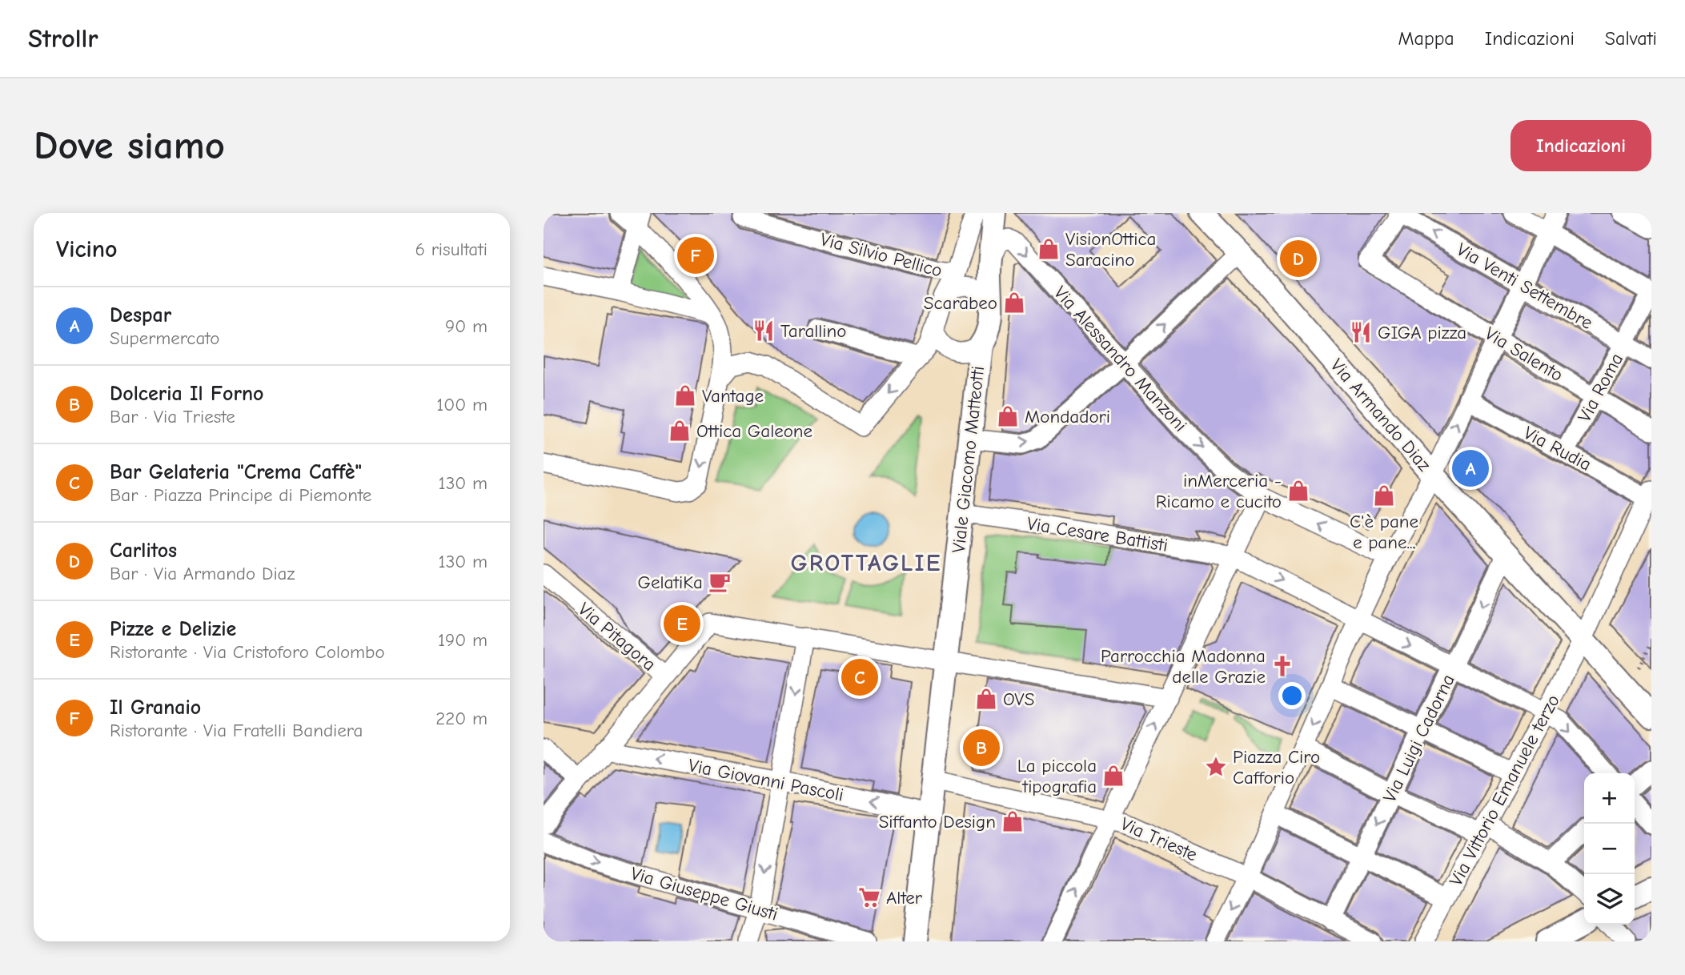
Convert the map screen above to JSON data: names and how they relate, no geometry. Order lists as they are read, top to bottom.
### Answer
{
  "streets": {
    "street": [
      "Via Silvio Pellico",
      "Via Venti Settembre",
      "Via Salento",
      "Via Alessandro Manzoni",
      "Via Roma",
      "Via Armando Diaz",
      "Via Rudia",
      "Viale Giacomo Matteotti",
      "Via Cesare Battisti",
      "Via Pitagora",
      "Via Luigi Cadorna",
      "Via Giovanni Pascoli",
      "Via Vittorio Emanuele terzo",
      "Via Trieste",
      "Via Giuseppe Giusti"
    ]
  },
  "crossings": [
    ["Via Venti Settembre", "Via Salento"],
    ["Via Venti Settembre", "Via Roma"],
    ["Via Salento", "Via Roma"],
    ["Via Alessandro Manzoni", "Viale Giacomo Matteotti"],
    ["Via Roma", "Via Rudia"],
    ["Via Armando Diaz", "Via Luigi Cadorna"],
    ["Via Armando Diaz", "Via Vittorio Emanuele terzo"],
    ["Via Rudia", "Via Vittorio Emanuele terzo"],
    ["Viale Giacomo Matteotti", "Via Cesare Battisti"],
    ["Viale Giacomo Matteotti", "Via Giovanni Pascoli"],
    ["Viale Giacomo Matteotti", "Via Trieste"],
    ["Via Cesare Battisti", "Via Luigi Cadorna"],
    ["Via Cesare Battisti", "Via Vittorio Emanuele terzo"],
    ["Via Luigi Cadorna", "Via Trieste"]
  ],
  "one_way": ["Via Giuseppe Giusti"],
  "districts": ["GROTTAGLIE"],
  "places": {
    "shop": [
      "VisionOttica Saracino",
      "Scarabeo",
      "Vantage",
      "Mondadori",
      "Ottica Galeone",
      "inMerceria - Ricamo e cucito",
      "C'è pane e pane...",
      "OVS",
      "La piccola tipografia",
      "Siffanto Design"
    ],
    "restaurant": ["Tarallino", "GIGA pizza"],
    "cafe": ["GelatiKa"],
    "church": ["Parrocchia Madonna delle Grazie"],
    "place": ["Piazza Ciro Cafforio"],
    "supermarket": ["Alter"]
  },
  "page": {
    "header": "Strollr",
    "nav": ["Mappa", "Indicazioni", "Salvati"],
    "buttons": "Indicazioni",
    "title": "Dove siamo",
    "heading": ["Vicino", "6 risultati"],
    "pins": [
      "F",
      "D",
      "A",
      "E",
      "C",
      "B"
    ],
    "list": [
      {
        "mark": "A",
        "name": "Despar",
        "note": "Supermercato",
        "value": "90 m"
      },
      {
        "mark": "B",
        "name": "Dolceria Il Forno",
        "note": "Bar · Via Trieste",
        "value": "100 m"
      },
      {
        "mark": "C",
        "name": "Bar Gelateria \"Crema Caffè\"",
        "note": "Bar · Piazza Principe di Piemonte",
        "value": "130 m"
      },
      {
        "mark": "D",
        "name": "Carlitos",
        "note": "Bar · Via Armando Diaz",
        "value": "130 m"
      },
      {
        "mark": "E",
        "name": "Pizze e Delizie",
        "note": "Ristorante · Via Cristoforo Colombo",
        "value": "190 m"
      },
      {
        "mark": "F",
        "name": "Il Granaio",
        "note": "Ristorante · Via Fratelli Bandiera",
        "value": "220 m"
      }
    ],
    "map_buttons": ["+", "−"]
  }
}
